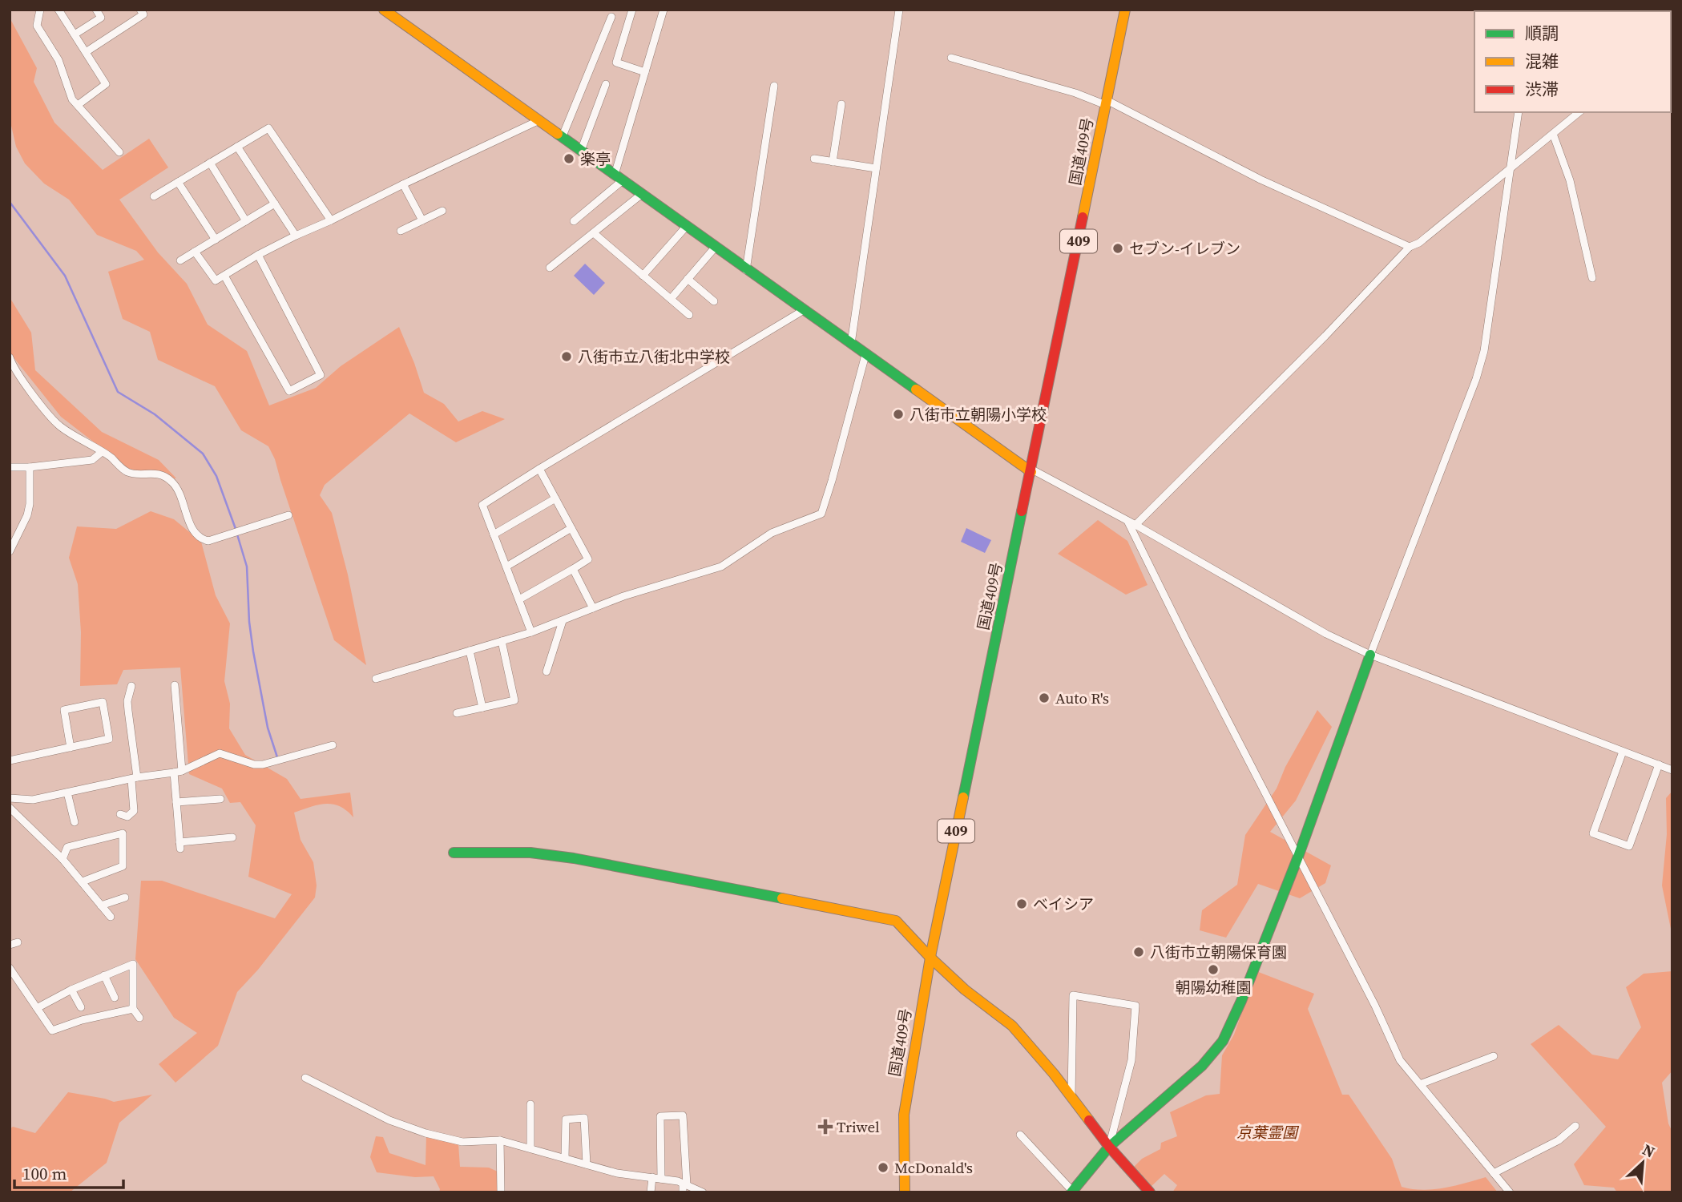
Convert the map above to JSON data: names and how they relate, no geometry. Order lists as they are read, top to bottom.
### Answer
{
  "streets": {
    "main road": ["国道409号", "409"]
  },
  "parks": ["京葉霊園"],
  "places": {
    "other": [
      "楽亭",
      "セブン-イレブン",
      "八街市立八街北中学校",
      "八街市立朝陽小学校",
      "Auto R's",
      "ベイシア",
      "八街市立朝陽保育園",
      "朝陽幼稚園",
      "McDonald's"
    ],
    "health": ["Triwel"]
  },
  "legend": ["順調", "混雑", "渋滞"],
  "scale_bar": "100 m",
  "north": "top right"
}
